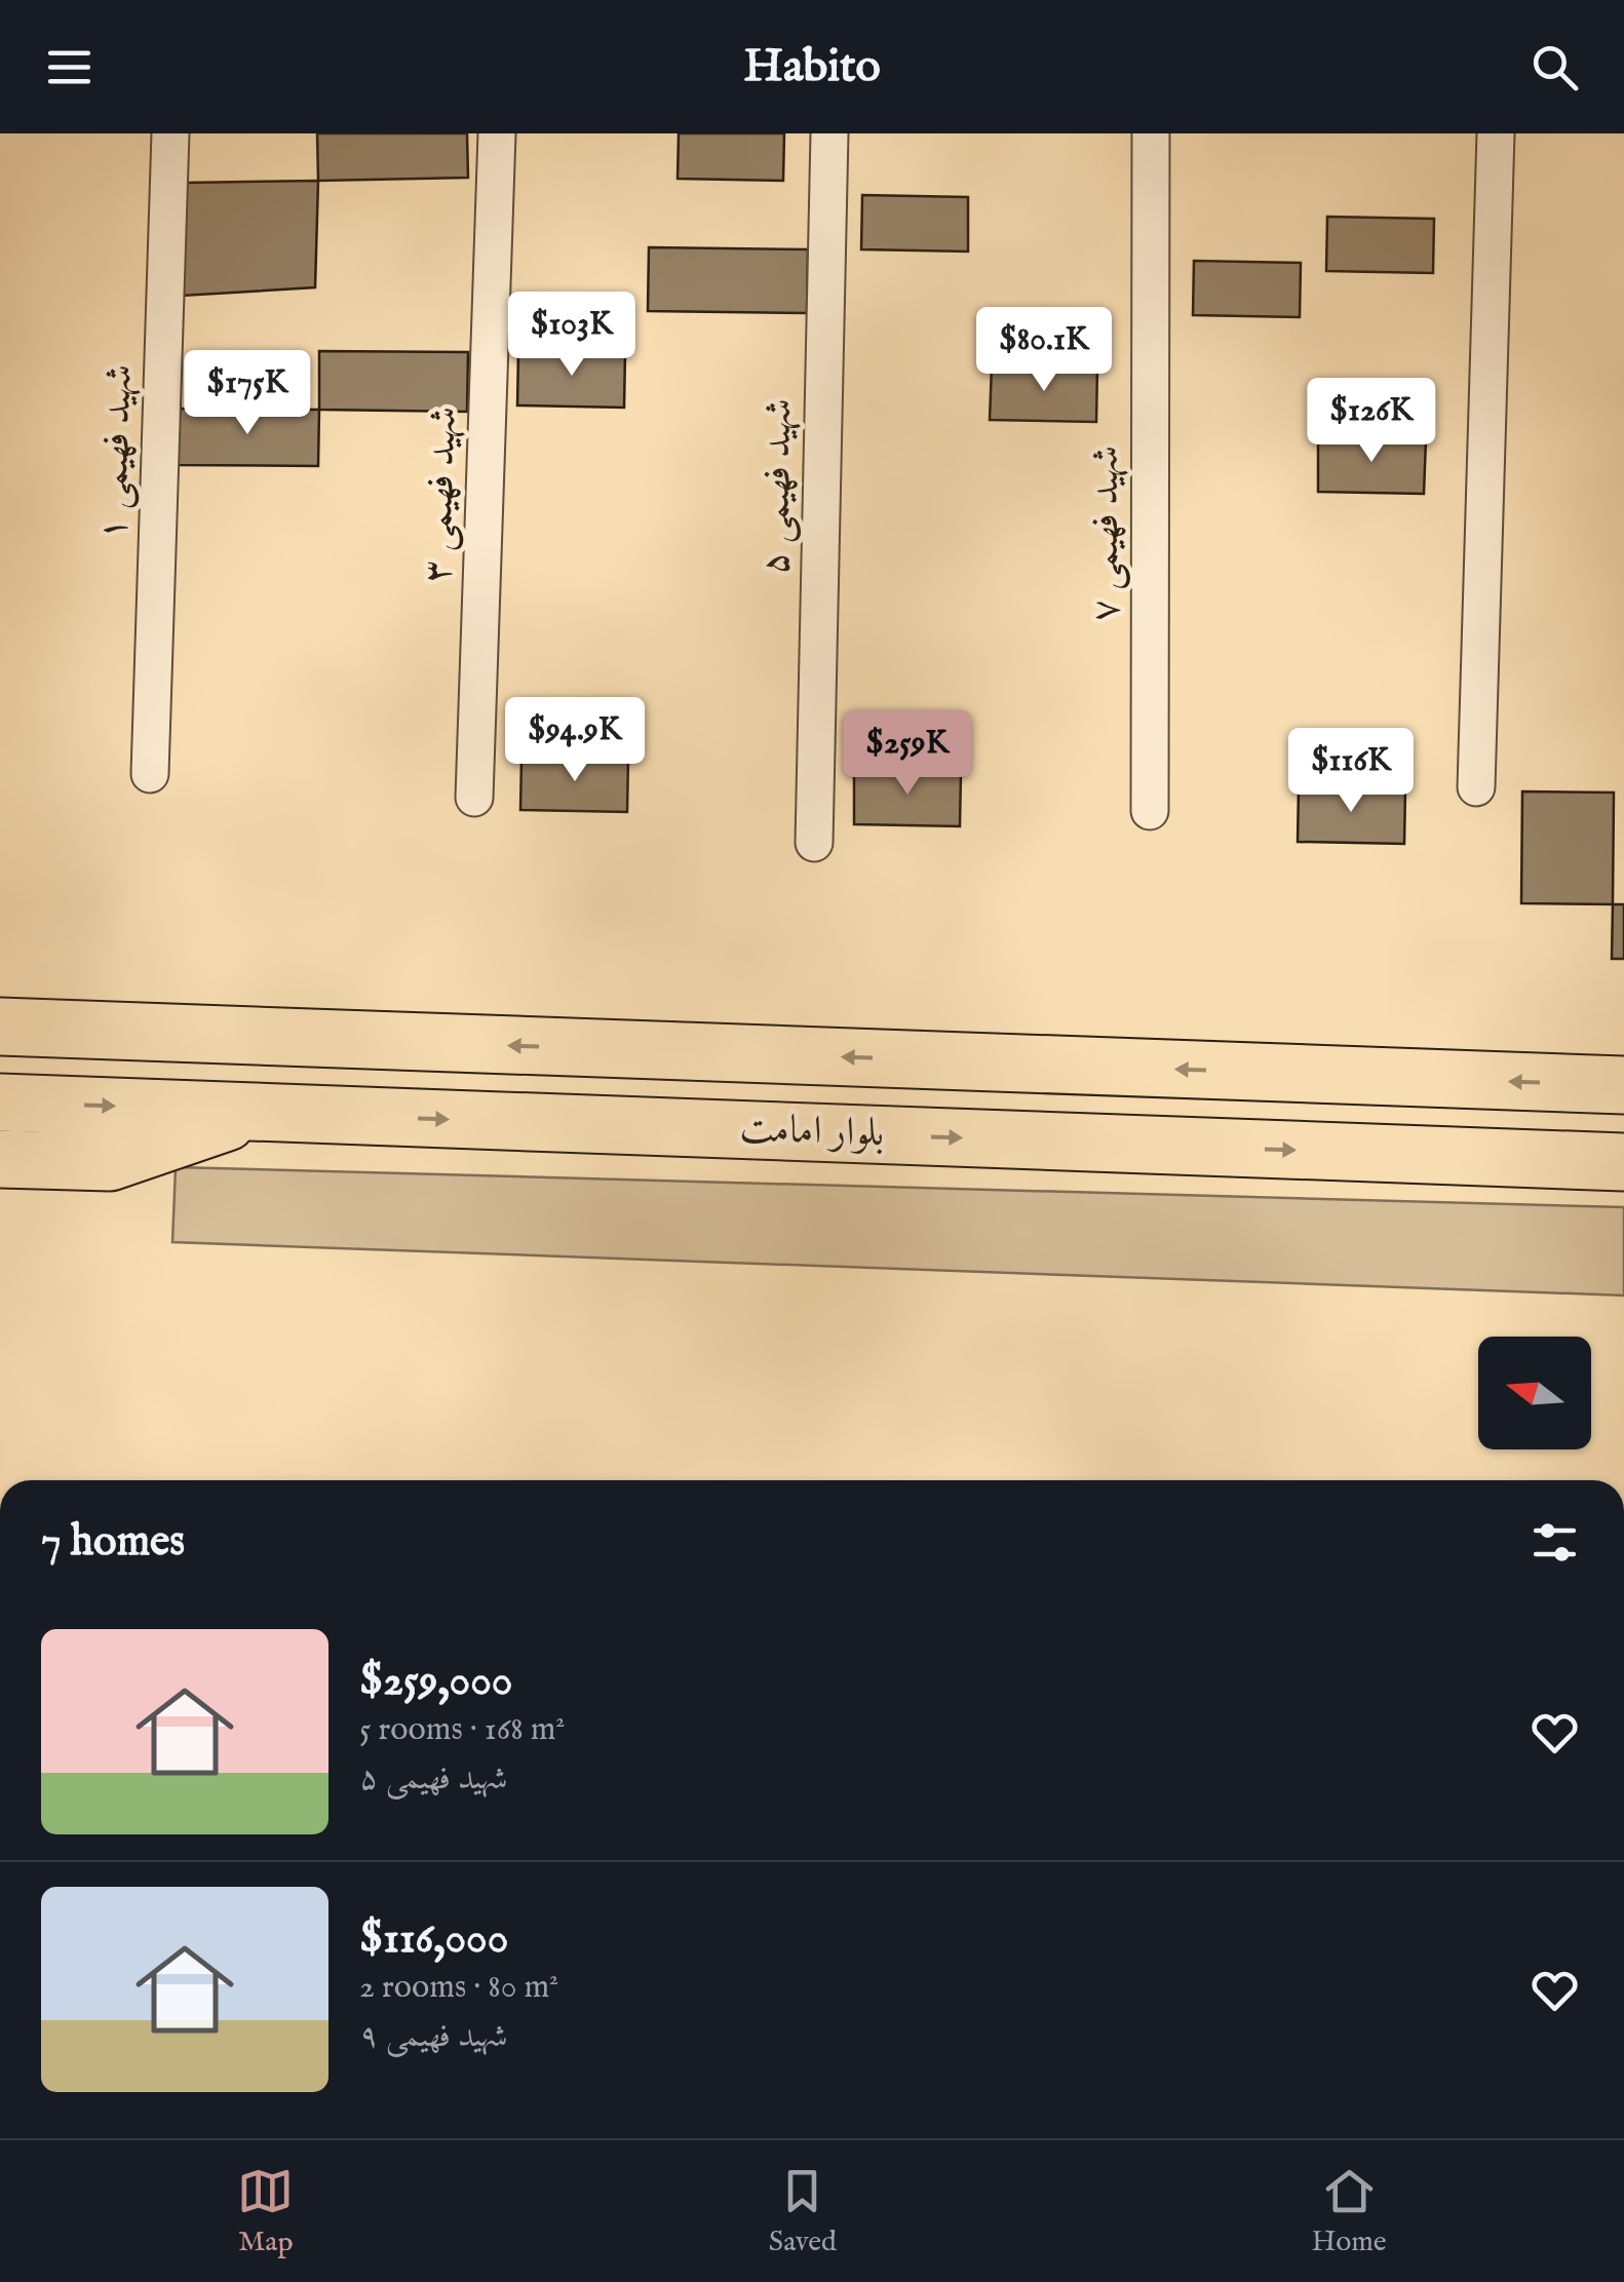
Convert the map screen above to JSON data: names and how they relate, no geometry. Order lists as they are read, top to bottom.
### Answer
{
  "streets": {
    "main road": ["بلوار امامت"],
    "street": [
      "شهید فهیمی ۱",
      "شهید فهیمی ۵",
      "شهید فهیمی ۳",
      "شهید فهیمی ۷"
    ]
  },
  "north": "left",
  "page": {
    "header": "Habito",
    "price": [
      "$103K",
      "$80.1K",
      "$175K",
      "$126K",
      "$94.9K",
      "$259K",
      "$116K"
    ],
    "heading": "7 homes",
    "list": [
      {
        "name": "$259,000",
        "note": "5 rooms · 168 m² · شهید فهیمی ۵"
      },
      {
        "name": "$116,000",
        "note": "2 rooms · 80 m² · شهید فهیمی ۹"
      }
    ],
    "tabs": ["Map", "Saved", "Home"]
  }
}
